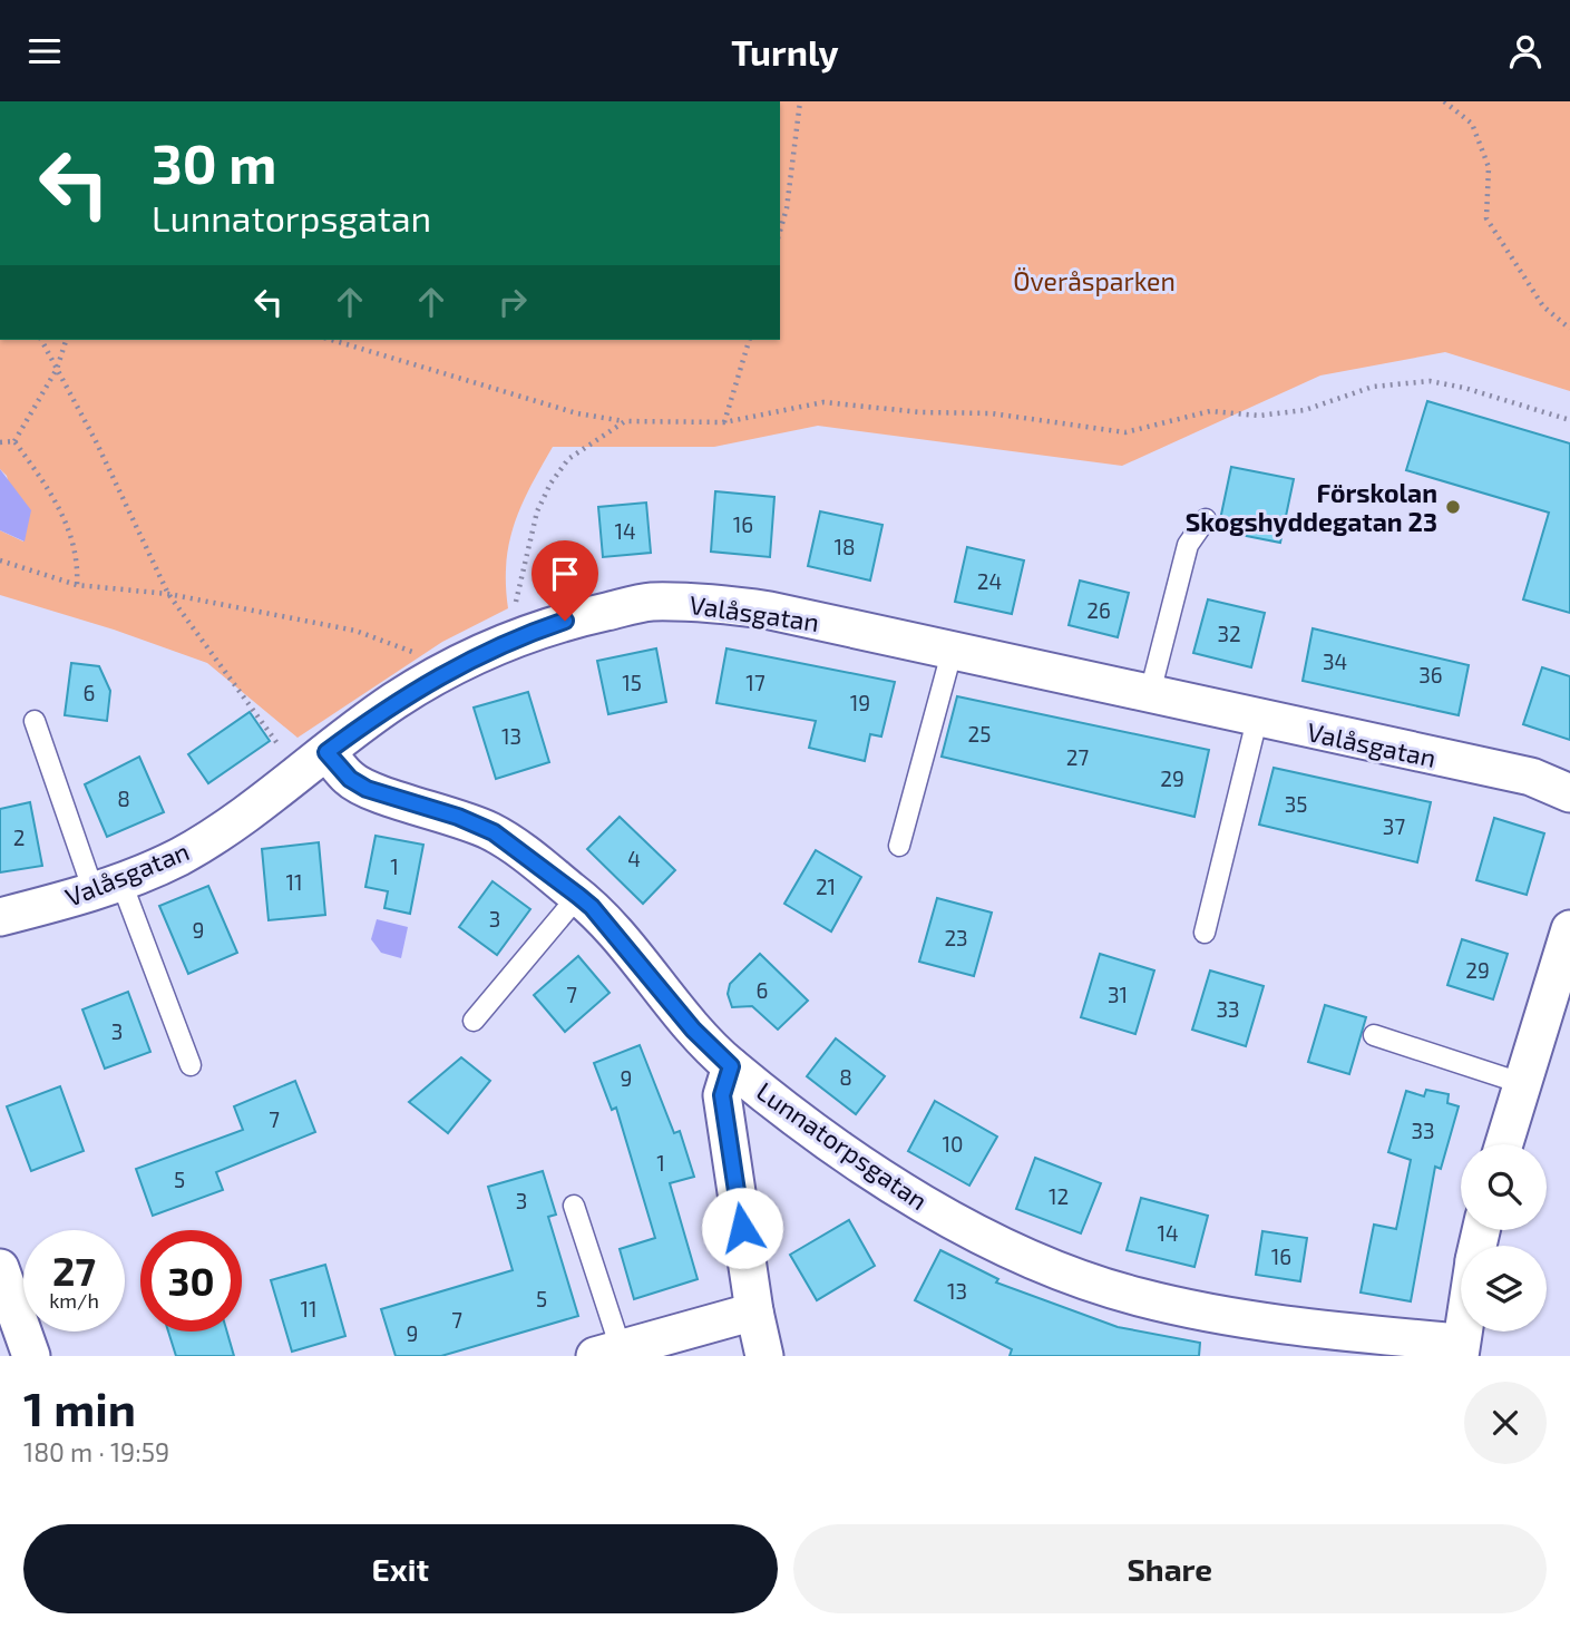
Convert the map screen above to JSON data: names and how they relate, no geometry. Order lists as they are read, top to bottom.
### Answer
{
  "streets": {
    "street": ["Valåsgatan", "Lunnatorpsgatan"]
  },
  "crossings": [
    ["Valåsgatan", "Lunnatorpsgatan"]
  ],
  "parks": ["Överåsparken"],
  "places": ["Förskolan Skogshyddegatan 23"],
  "house_numbers": [
    "16",
    "14",
    "18",
    "24",
    "26",
    "32",
    "34",
    "36",
    "15",
    "17",
    "6",
    "19",
    "25",
    "13",
    "27",
    "29",
    "8",
    "35",
    "37",
    "2",
    "4",
    "1",
    "11",
    "21",
    "3",
    "9",
    "23",
    "29",
    "6",
    "7",
    "31",
    "33",
    "3",
    "8",
    "9",
    "7",
    "33",
    "10",
    "1",
    "5",
    "12",
    "3",
    "14",
    "16",
    "13",
    "5",
    "11",
    "7",
    "9"
  ],
  "page": {
    "header": "Turnly",
    "turn": ["30 m", "Lunnatorpsgatan"],
    "speed": "27 km/h",
    "limit": "30",
    "heading": ["1 min", "180 m · 19:59"],
    "buttons": ["Exit", "Share"]
  }
}
